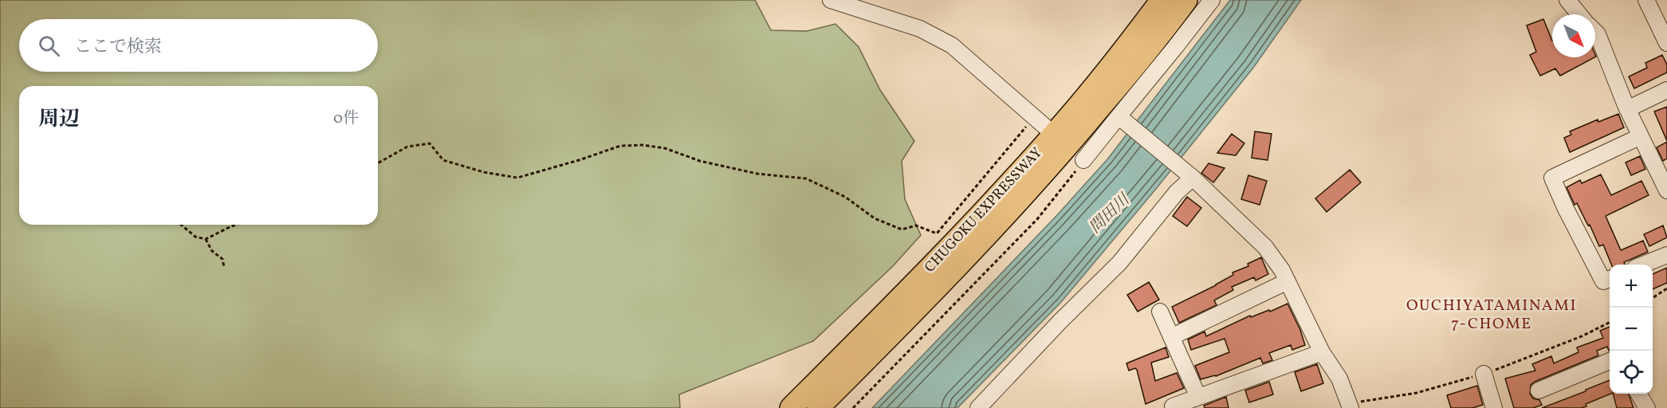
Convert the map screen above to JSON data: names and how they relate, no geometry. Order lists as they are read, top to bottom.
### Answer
{
  "streets": {
    "highway": ["CHUGOKU EXPRESSWAY"]
  },
  "districts": ["OUCHIYATAMINAMI 7-CHOME"],
  "water": ["問田川"],
  "north": "bottom right",
  "page": {
    "search": "ここで検索",
    "heading": ["周辺", "0件"],
    "map_buttons": ["+", "−"]
  }
}
